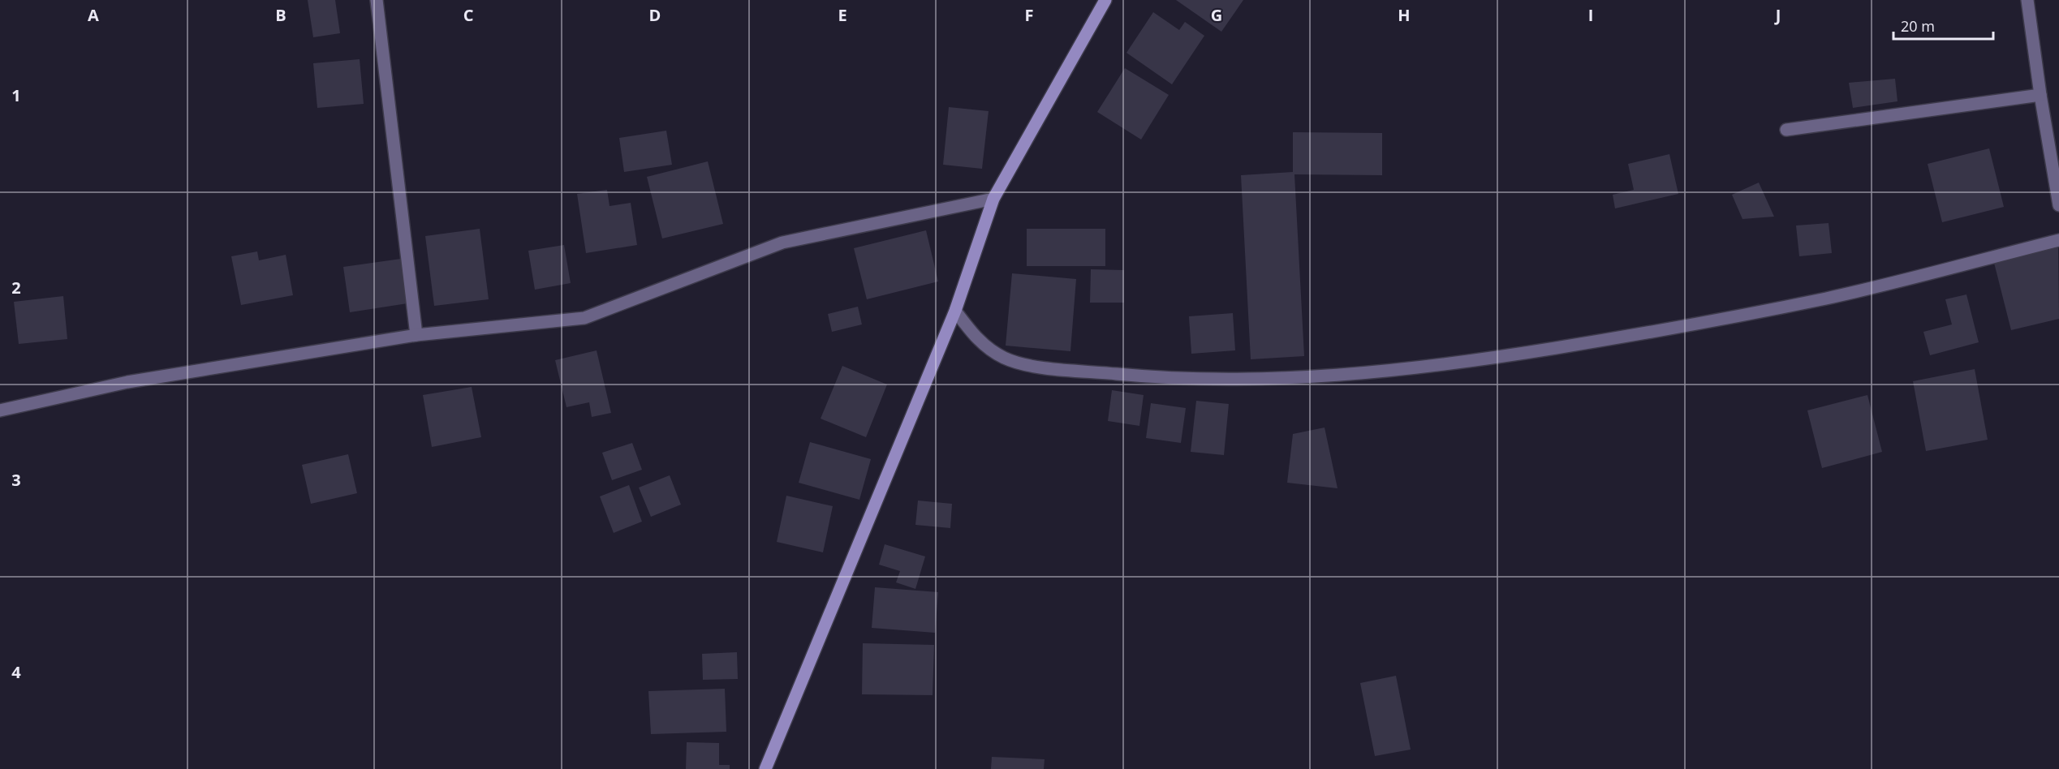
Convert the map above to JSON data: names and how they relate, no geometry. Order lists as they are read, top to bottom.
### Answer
{
  "scale_bar": "20 m",
  "grid": {
    "columns": [
      "A",
      "B",
      "C",
      "D",
      "E",
      "F",
      "G",
      "H",
      "I",
      "J"
    ],
    "rows": [
      "1",
      "2",
      "3",
      "4"
    ]
  }
}
